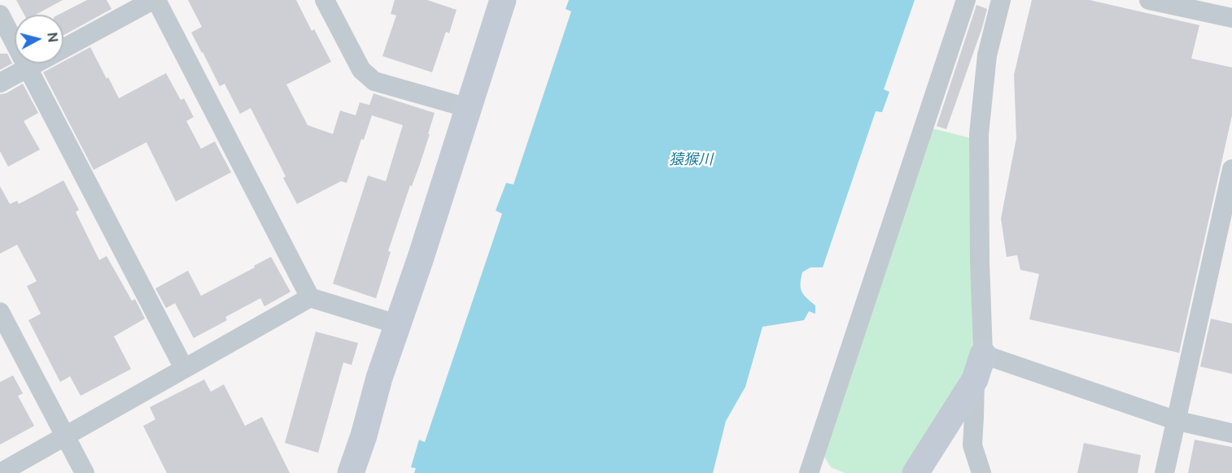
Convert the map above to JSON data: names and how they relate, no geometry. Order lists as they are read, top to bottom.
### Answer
{
  "water": ["猿猴川"],
  "north": "right"
}
